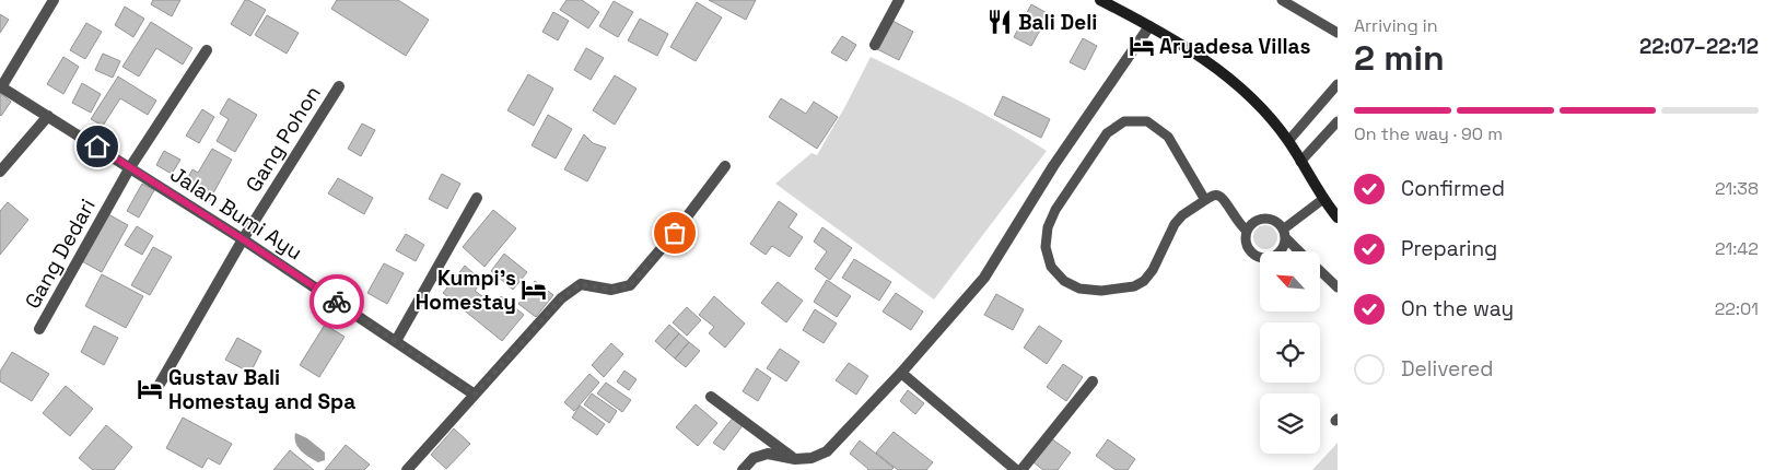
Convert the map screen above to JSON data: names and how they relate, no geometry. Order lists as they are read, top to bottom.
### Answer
{
  "streets": {
    "street": ["Gang Pohon", "Jalan Bumi Ayu", "Gang Dedari"]
  },
  "crossings": [
    ["Gang Pohon", "Jalan Bumi Ayu"],
    ["Jalan Bumi Ayu", "Gang Dedari"]
  ],
  "places": {
    "restaurant": ["Bali Deli"],
    "hotel": ["Aryadesa Villas", "Kumpi's Homestay", "Gustav Bali Homestay and Spa"]
  },
  "north": "top left",
  "page": {
    "heading": ["2 min", "Arriving in", "22:07–22:12"],
    "bar": "On the way · 90 m",
    "list": [
      ["Confirmed", "21:38"],
      ["Preparing", "21:42"],
      ["On the way", "22:01"],
      "Delivered"
    ]
  }
}
